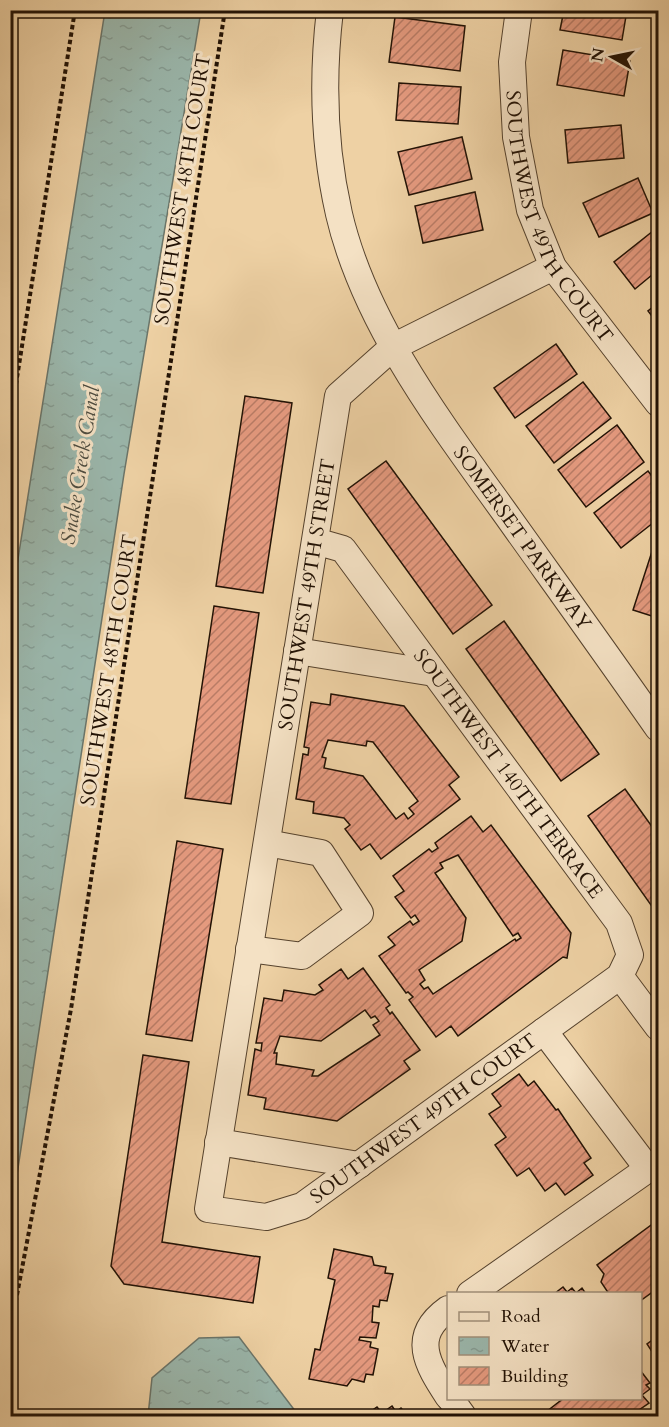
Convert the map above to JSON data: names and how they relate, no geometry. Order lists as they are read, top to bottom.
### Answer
{
  "streets": {
    "street": [
      "SOUTHWEST 49TH COURT",
      "SOMERSET PARKWAY",
      "SOUTHWEST 49TH STREET",
      "SOUTHWEST 140TH TERRACE"
    ],
    "path": ["SOUTHWEST 48TH COURT"]
  },
  "crossings": [
    ["SOUTHWEST 49TH COURT", "SOUTHWEST 49TH STREET"],
    ["SOUTHWEST 49TH COURT", "SOUTHWEST 140TH TERRACE"],
    ["SOMERSET PARKWAY", "SOUTHWEST 49TH STREET"],
    ["SOUTHWEST 49TH STREET", "SOUTHWEST 140TH TERRACE"]
  ],
  "water": ["Snake Creek Canal"],
  "legend": ["Road", "Water", "Building"],
  "north": "left"
}
